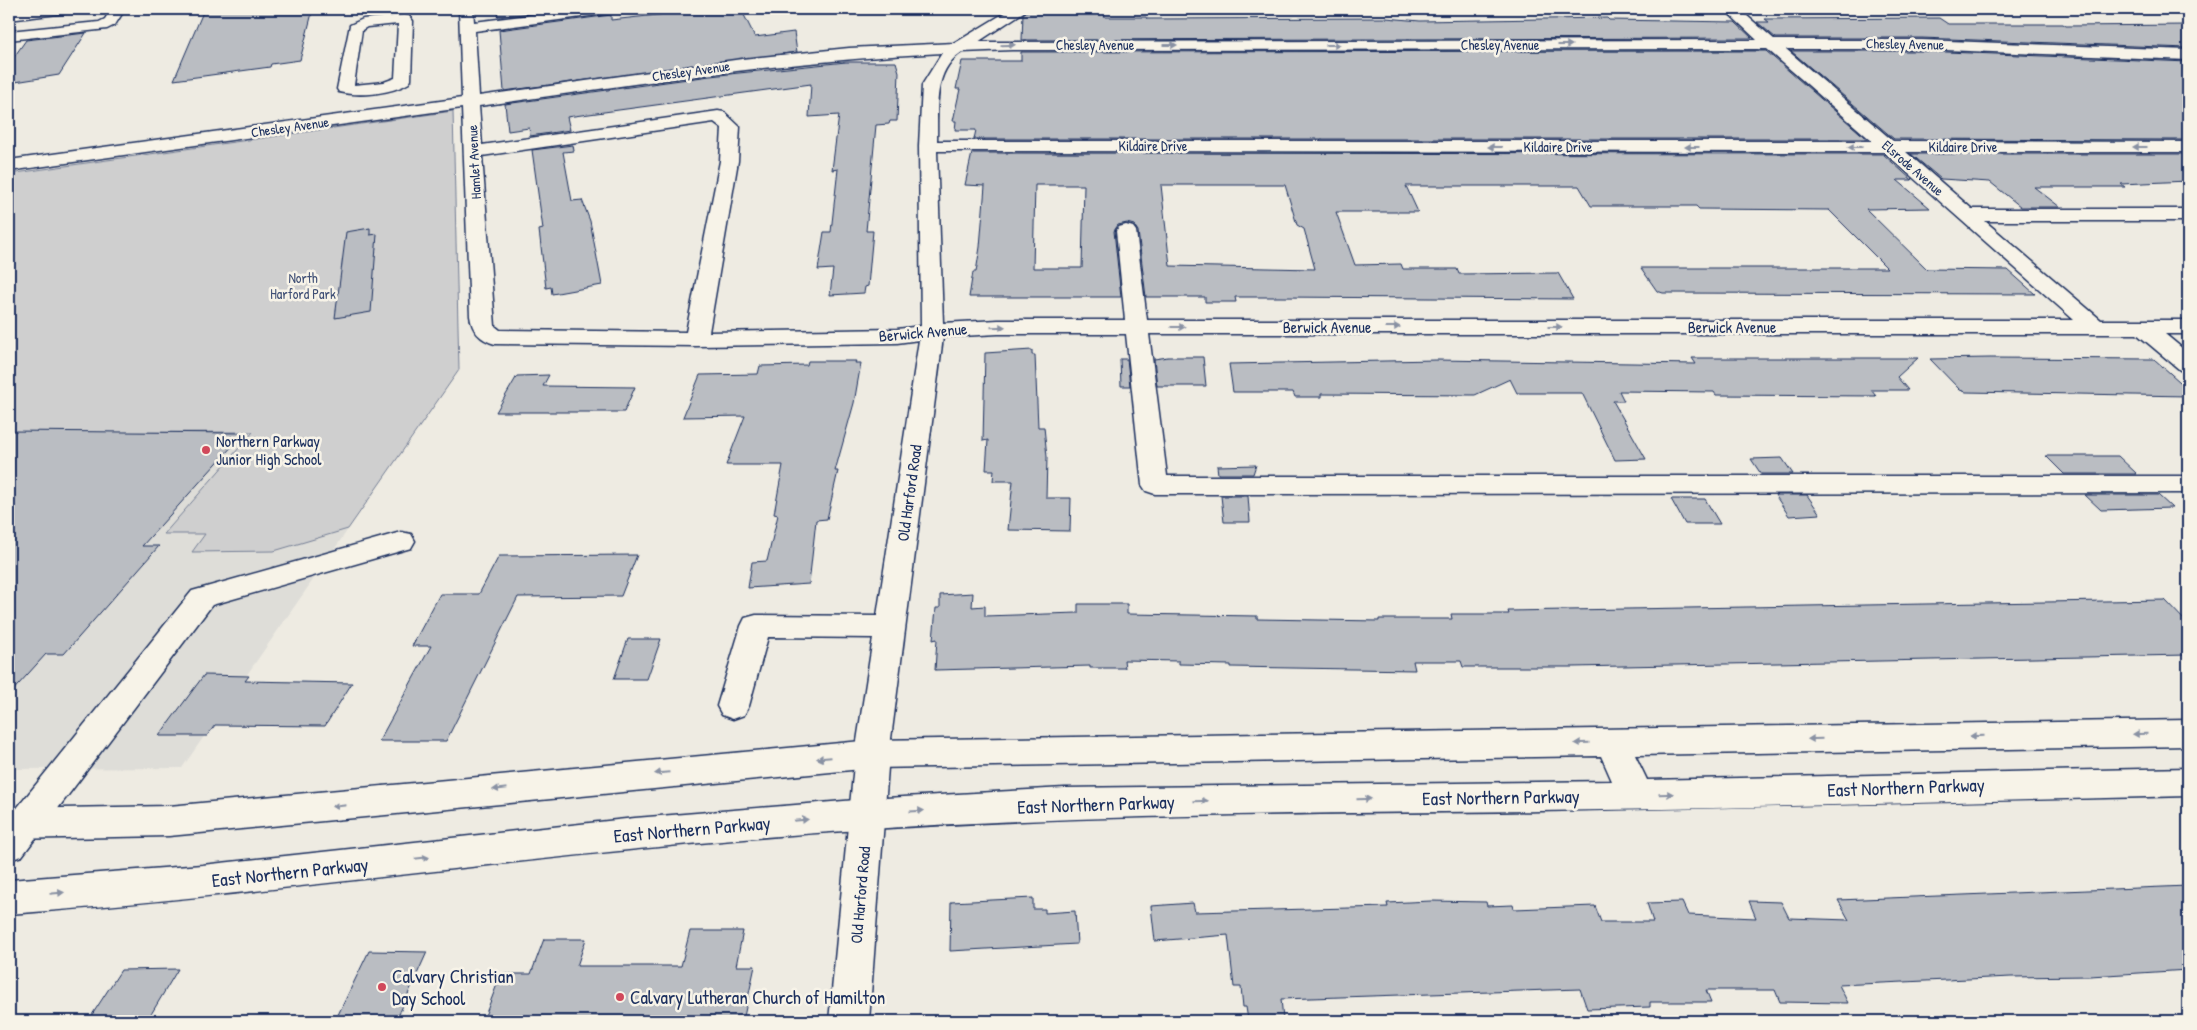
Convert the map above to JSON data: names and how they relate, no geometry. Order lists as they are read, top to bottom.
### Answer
{
  "streets": {
    "street": [
      "Chesley Avenue",
      "Kildaire Drive",
      "Hamlet Avenue",
      "Elsrode Avenue",
      "Berwick Avenue",
      "Old Harford Road",
      "East Northern Parkway"
    ]
  },
  "crossings": [
    ["Chesley Avenue", "Hamlet Avenue"],
    ["Chesley Avenue", "Elsrode Avenue"],
    ["Chesley Avenue", "Old Harford Road"],
    ["Kildaire Drive", "Elsrode Avenue"],
    ["Kildaire Drive", "Old Harford Road"],
    ["Hamlet Avenue", "Berwick Avenue"],
    ["Elsrode Avenue", "Berwick Avenue"],
    ["Berwick Avenue", "Old Harford Road"],
    ["Old Harford Road", "East Northern Parkway"]
  ],
  "one_way": ["Chesley Avenue", "Kildaire Drive", "Berwick Avenue"],
  "parks": ["North Harford Park"],
  "places": ["Northern Parkway Junior High School", "Calvary Christian Day School", "Calvary Lutheran Church of Hamilton"]
}
